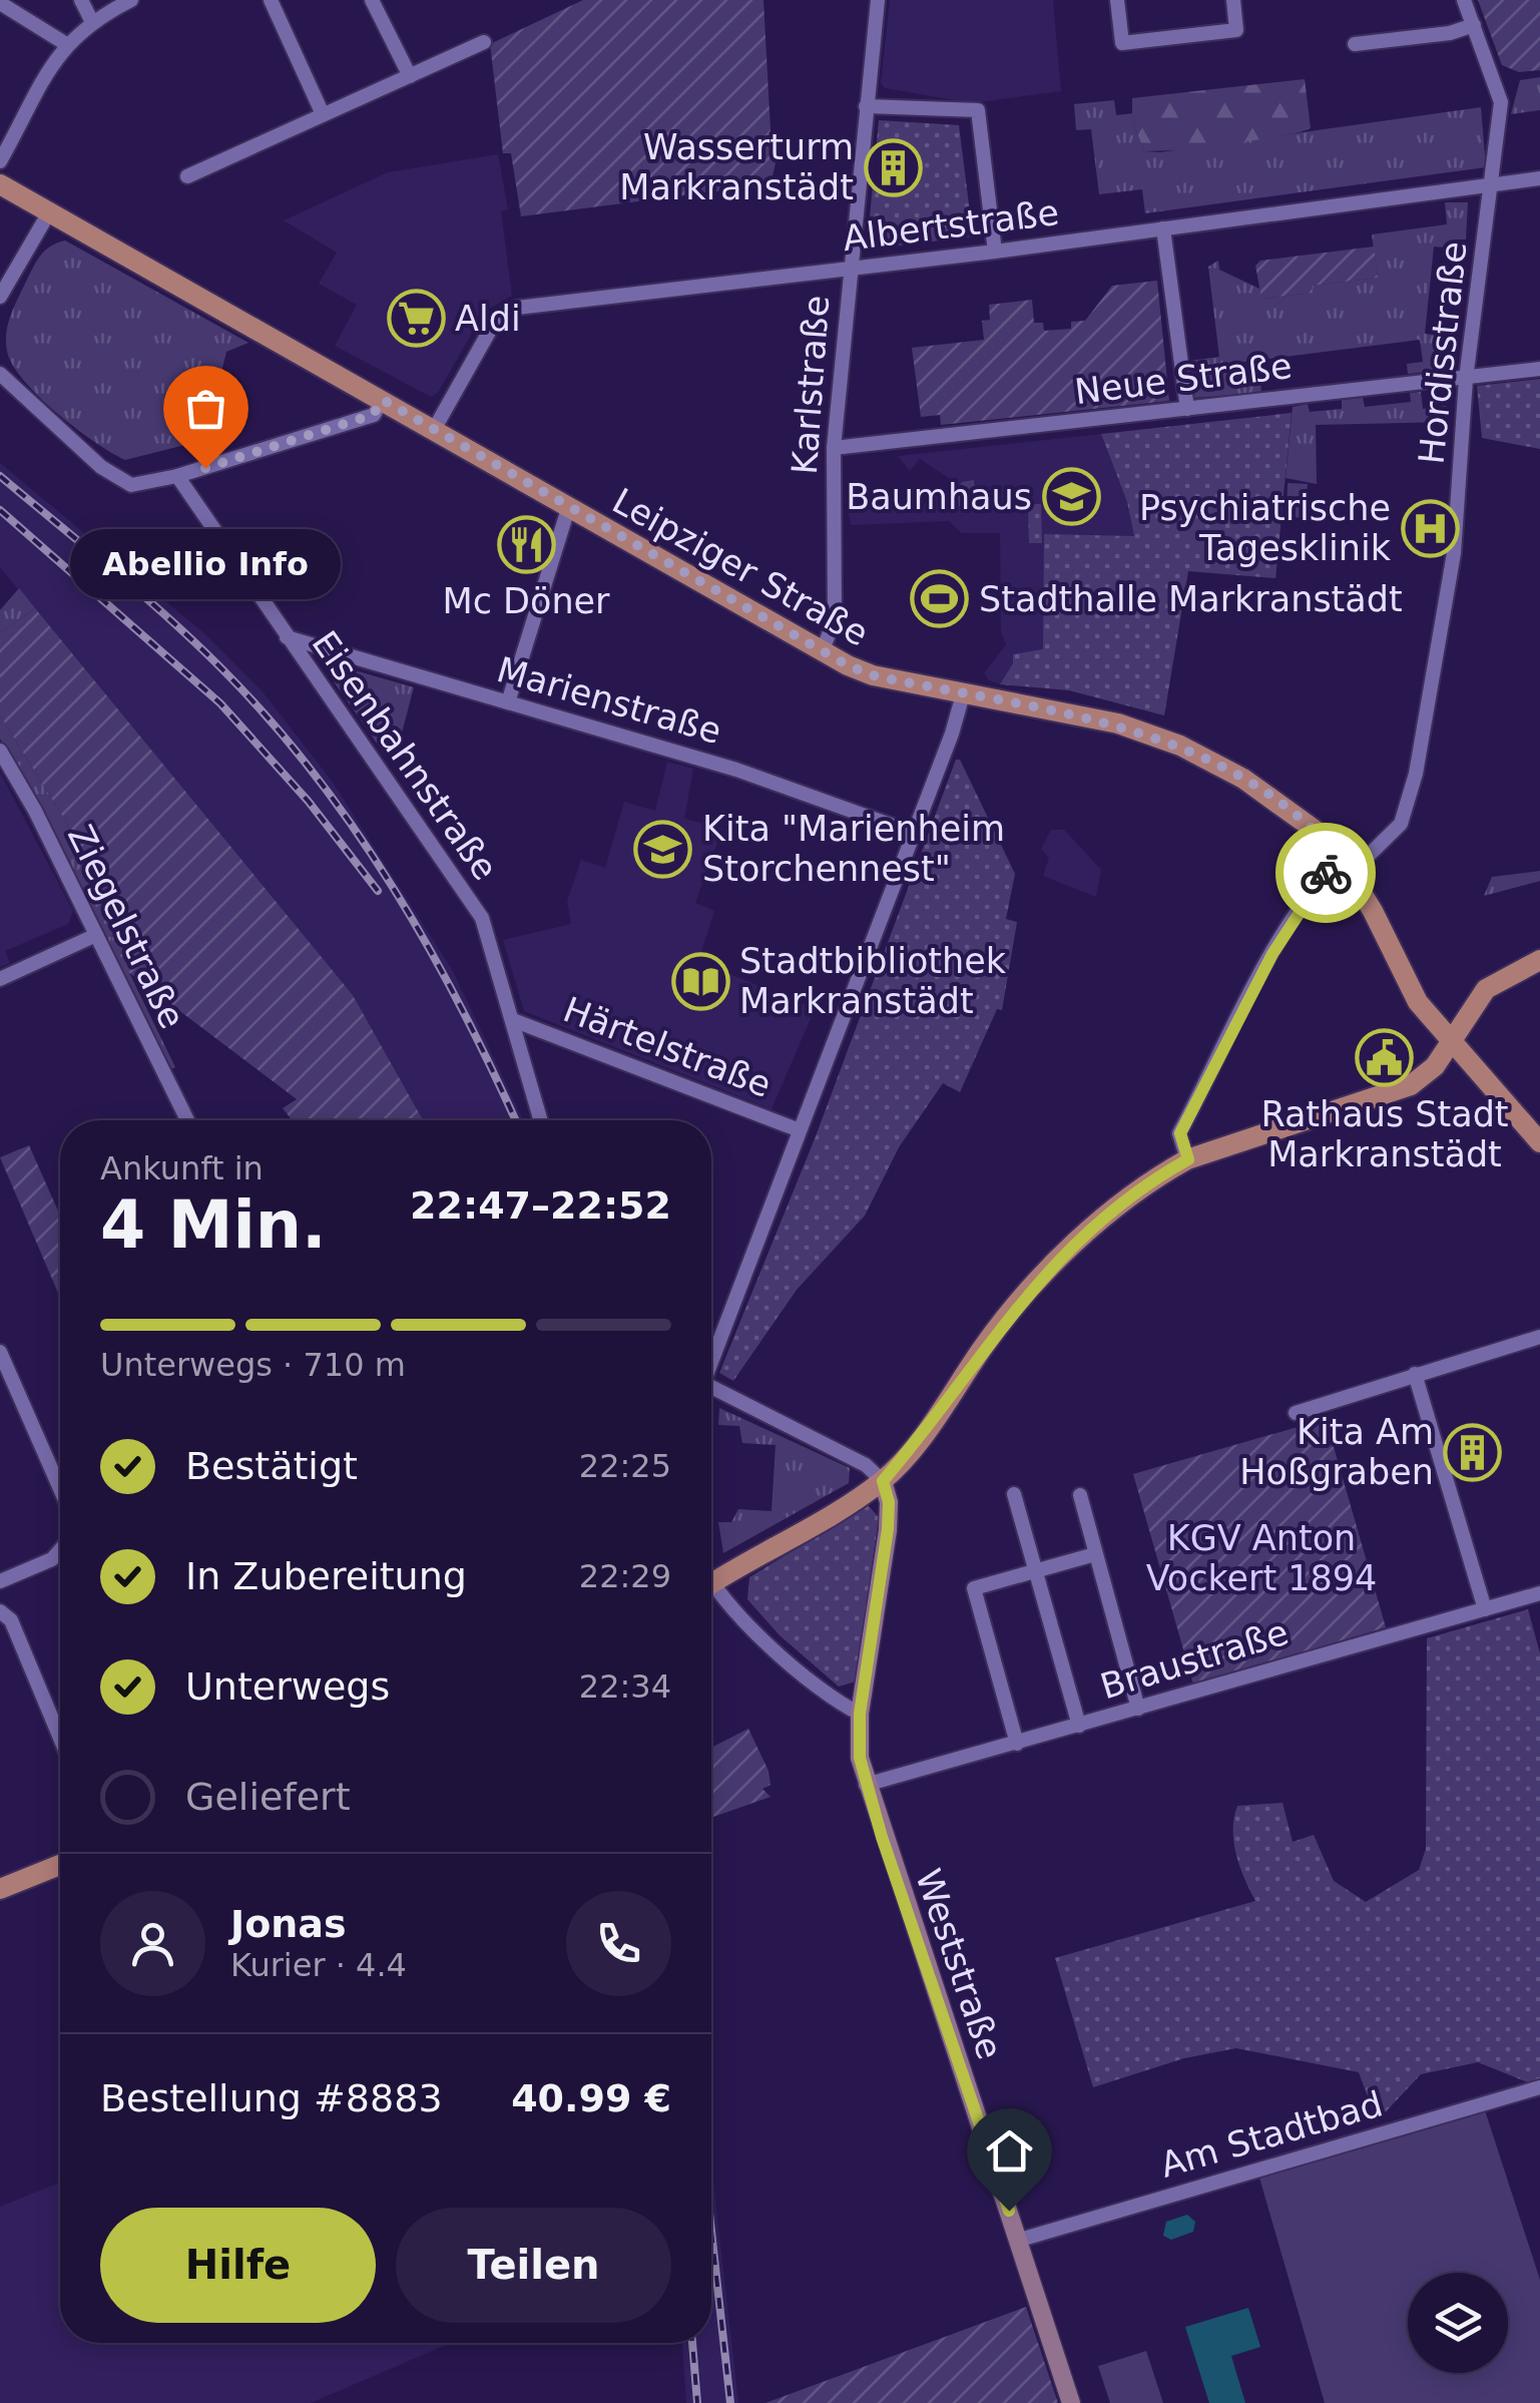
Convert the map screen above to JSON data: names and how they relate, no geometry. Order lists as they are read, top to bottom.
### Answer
{
  "streets": {
    "main road": ["Leipziger Straße", "Weststraße"],
    "street": [
      "Albertstraße",
      "Hordisstraße",
      "Neue Straße",
      "Karlstraße",
      "Marienstraße",
      "Eisenbahnstraße",
      "Ziegelstraße",
      "Härtelstraße",
      "Braustraße",
      "Am Stadtbad"
    ]
  },
  "crossings": [
    ["Albertstraße", "Hordisstraße"],
    ["Albertstraße", "Karlstraße"],
    ["Albertstraße", "Leipziger Straße"],
    ["Hordisstraße", "Neue Straße"],
    ["Hordisstraße", "Leipziger Straße"],
    ["Neue Straße", "Karlstraße"],
    ["Karlstraße", "Leipziger Straße"],
    ["Marienstraße", "Eisenbahnstraße"],
    ["Eisenbahnstraße", "Härtelstraße"],
    ["Braustraße", "Weststraße"],
    ["Weststraße", "Am Stadtbad"]
  ],
  "parks": ["KGV Anton Vockert 1894"],
  "places": {
    "building": ["Wasserturm Markranstädt", "Kita Am Hoßgraben"],
    "supermarket": ["Aldi"],
    "other": ["Abellio Info"],
    "school or university": ["Baumhaus", "Kita \"Marienheim Storchennest\""],
    "hospital": ["Psychiatrische Tagesklinik"],
    "restaurant": ["Mc Döner"],
    "sports": ["Stadthalle Markranstädt"],
    "library": ["Stadtbibliothek Markranstädt"],
    "public building": ["Rathaus Stadt Markranstädt"]
  },
  "page": {
    "bubble": "Abellio Info",
    "heading": ["4 Min.", "Ankunft in", "22:47–22:52"],
    "panel": [
      "Jonas",
      "Kurier · 4.4",
      "Bestellung #8883",
      "40.99 €"
    ],
    "bar": "Unterwegs · 710 m",
    "list": [
      ["Bestätigt", "22:25"],
      ["In Zubereitung", "22:29"],
      ["Unterwegs", "22:34"],
      "Geliefert"
    ],
    "buttons": ["Hilfe", "Teilen"]
  }
}
